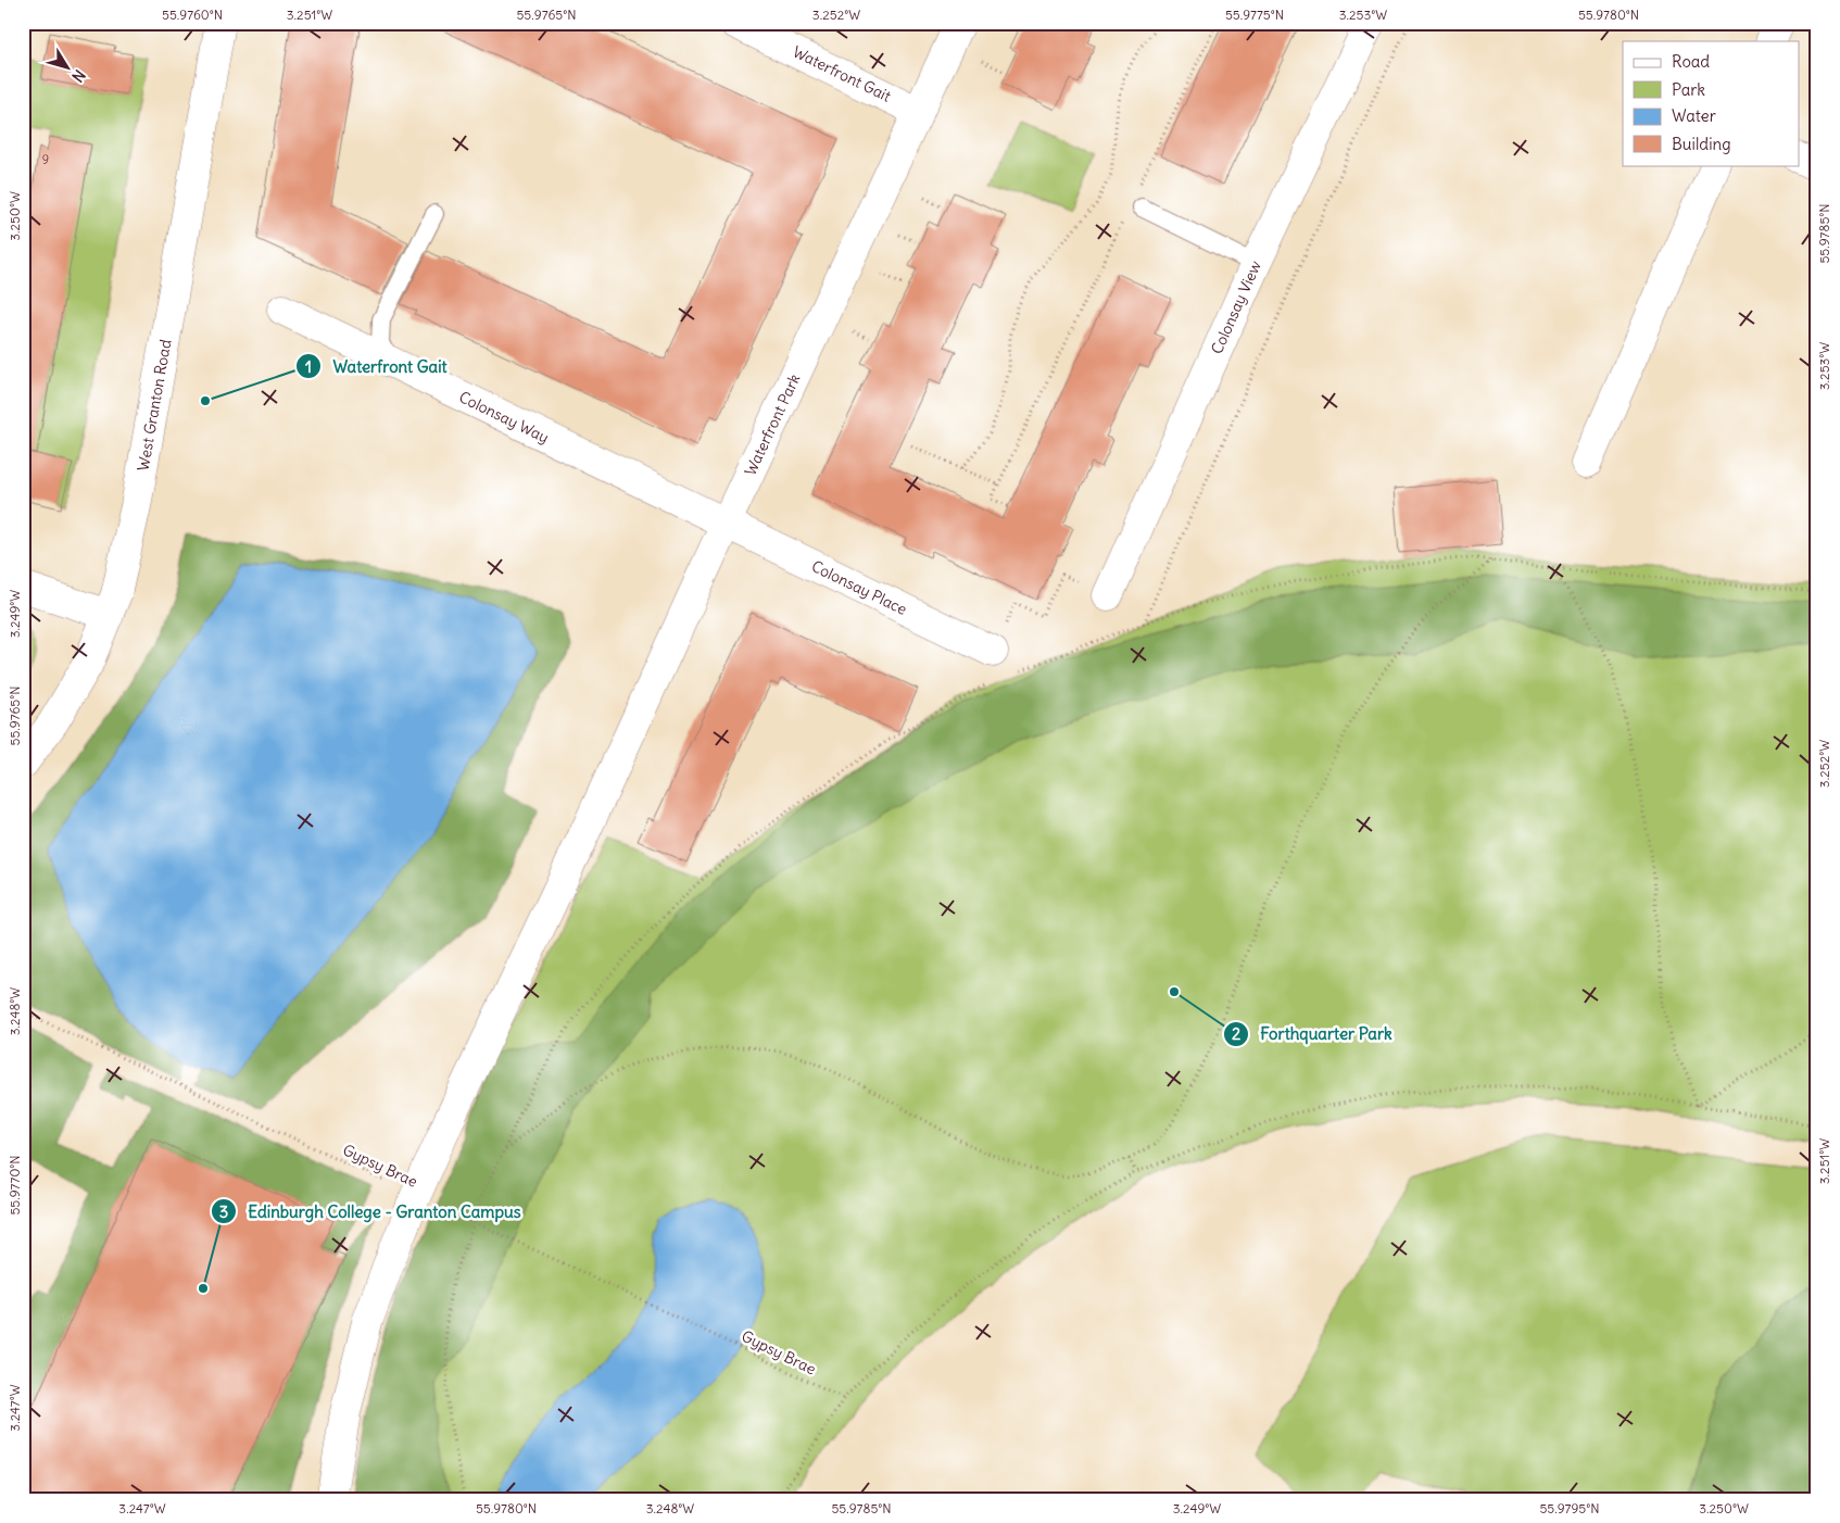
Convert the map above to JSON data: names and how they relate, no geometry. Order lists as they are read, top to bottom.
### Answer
{
  "streets": {
    "street": [
      "Waterfront Gait",
      "Colonsay View",
      "West Granton Road",
      "Colonsay Way",
      "Waterfront Park",
      "Colonsay Place"
    ],
    "path": ["Gypsy Brae"]
  },
  "crossings": [
    ["Waterfront Gait", "Waterfront Park"],
    ["Colonsay Way", "Waterfront Park"],
    ["Colonsay Way", "Colonsay Place"],
    ["Waterfront Park", "Colonsay Place"],
    ["Waterfront Park", "Gypsy Brae"]
  ],
  "places": ["Waterfront Gait", "Forthquarter Park", "Edinburgh College - Granton Campus"],
  "house_numbers": ["9"],
  "legend": [
    "Road",
    "Park",
    "Water",
    "Building"
  ],
  "north": "bottom right",
  "coordinates": [
    "55.9760°N",
    "3.251°W",
    "55.9765°N",
    "3.252°W",
    "55.9775°N",
    "3.253°W",
    "55.9780°N",
    "3.250°W",
    "55.9785°N",
    "3.249°W",
    "3.248°W",
    "55.9770°N",
    "3.247°W",
    "55.9795°N"
  ]
}
